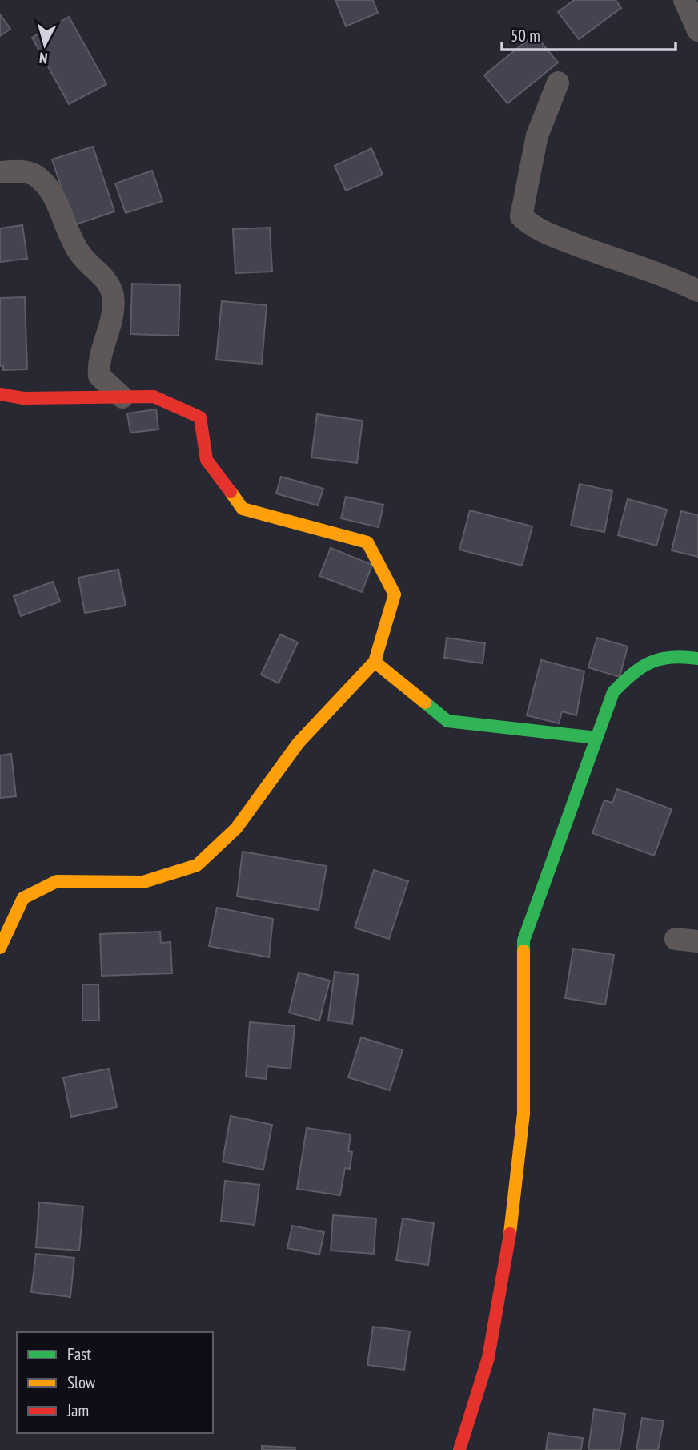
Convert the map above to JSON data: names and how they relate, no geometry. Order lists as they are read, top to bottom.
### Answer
{
  "legend": ["Fast", "Slow", "Jam"],
  "scale_bar": "50 m",
  "north": "bottom"
}
